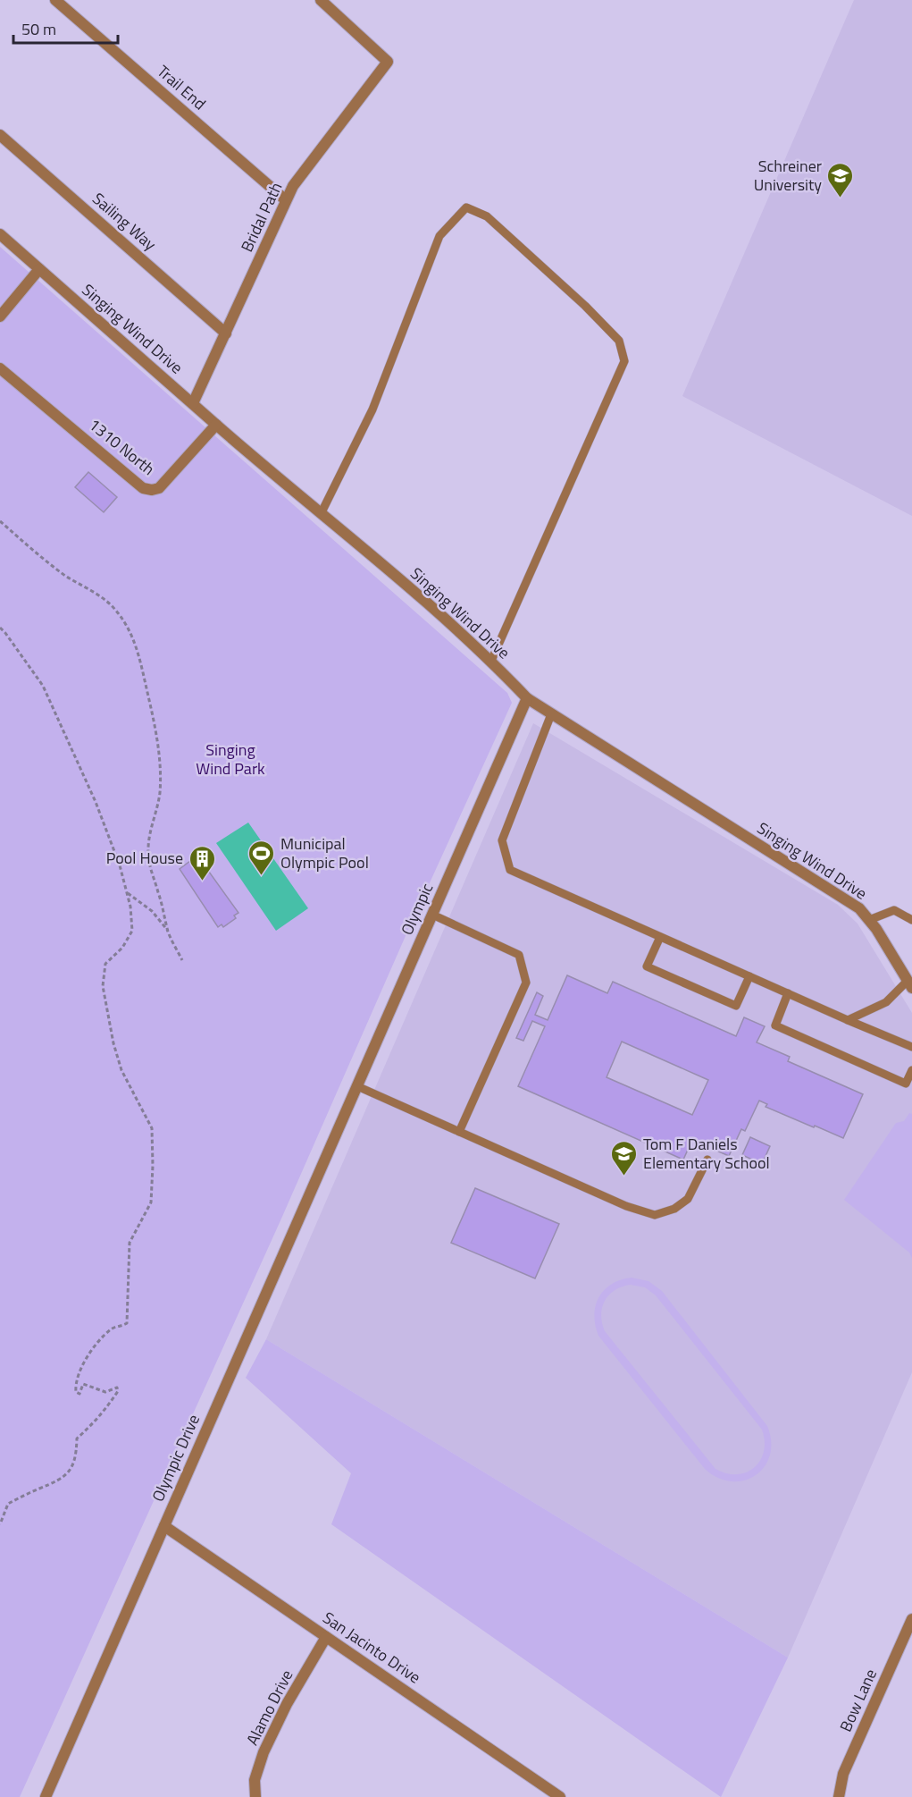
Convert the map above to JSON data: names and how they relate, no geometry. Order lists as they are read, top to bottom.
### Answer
{
  "streets": {
    "street": [
      "Trail End",
      "Bridal Path",
      "Sailing Way",
      "Singing Wind Drive",
      "1310 North",
      "Olympic",
      "Olympic Drive",
      "San Jacinto Drive",
      "Bow Lane",
      "Alamo Drive"
    ]
  },
  "crossings": [
    ["Trail End", "Bridal Path"],
    ["Bridal Path", "Sailing Way"],
    ["Bridal Path", "Singing Wind Drive"],
    ["Singing Wind Drive", "1310 North"],
    ["Singing Wind Drive", "Olympic"],
    ["Olympic", "Olympic Drive"],
    ["Olympic Drive", "San Jacinto Drive"],
    ["San Jacinto Drive", "Alamo Drive"]
  ],
  "parks": ["Singing Wind Park"],
  "places": {
    "school or university": ["Schreiner University", "Tom F Daniels Elementary School"],
    "sports": ["Municipal Olympic Pool"],
    "building": ["Pool House"]
  },
  "scale_bar": "50 m"
}
